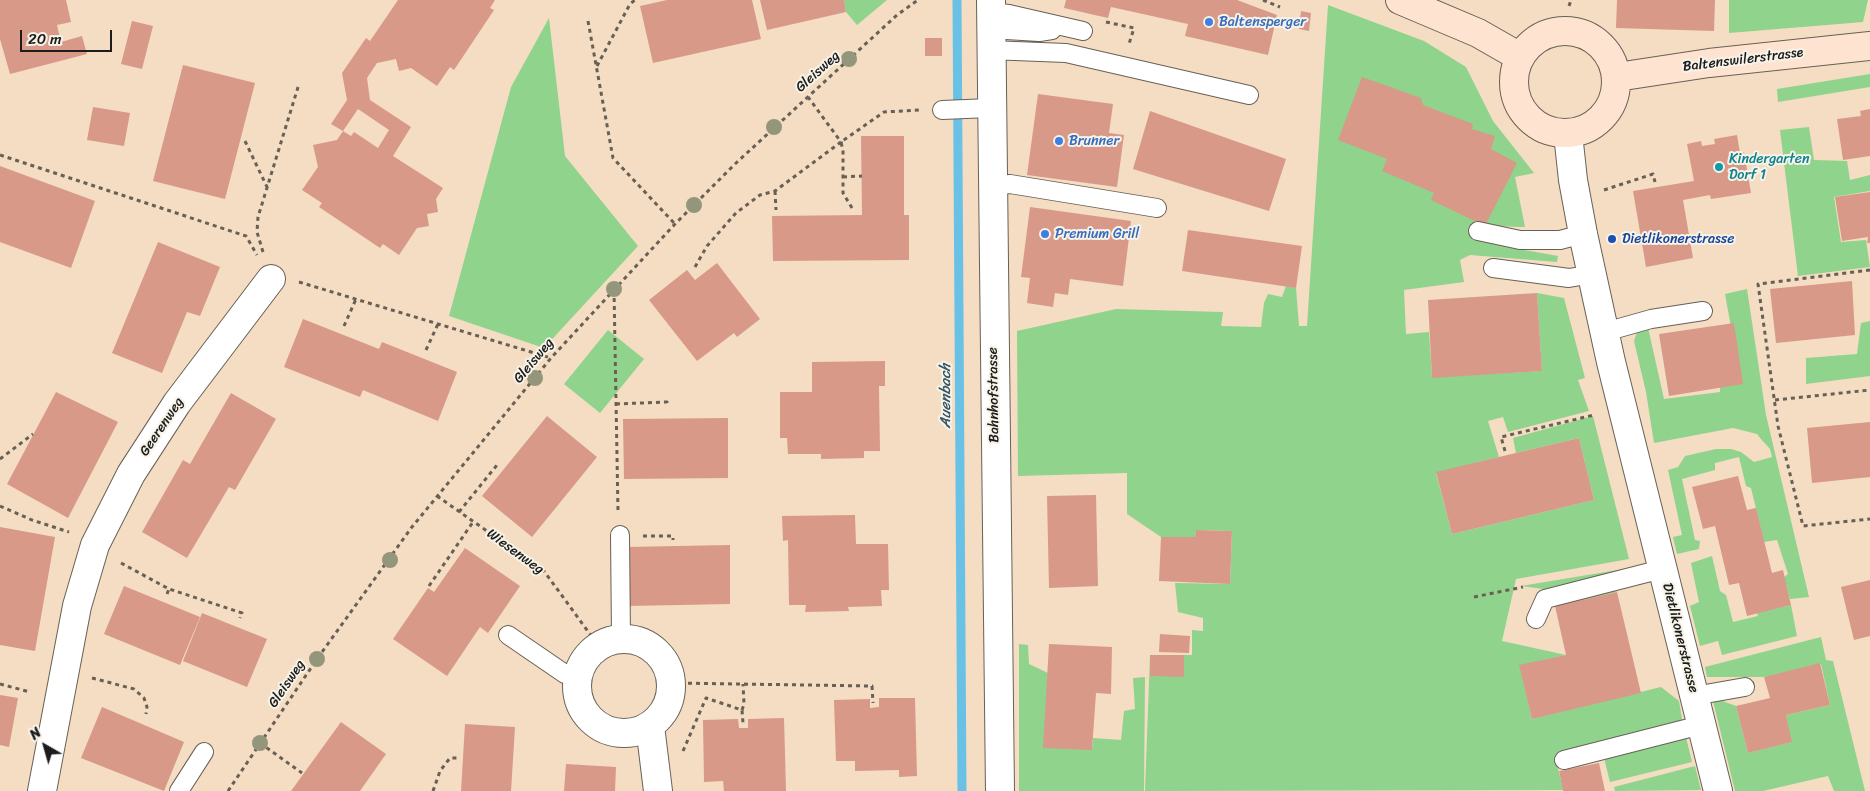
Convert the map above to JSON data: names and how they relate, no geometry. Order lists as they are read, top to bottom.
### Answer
{
  "streets": {
    "main road": ["Baltenswilerstrasse"],
    "street": ["Bahnhofstrasse", "Geerenweg", "Dietlikonerstrasse"],
    "path": ["Gleisweg", "Wiesenweg"]
  },
  "crossings": [
    ["Baltenswilerstrasse", "Dietlikonerstrasse"],
    ["Gleisweg", "Wiesenweg"]
  ],
  "water": ["Auenbach"],
  "places": [
    "Baltensperger",
    "Brunner",
    "Kindergarten Dorf 1",
    "Premium Grill",
    "Dietlikonerstrasse"
  ],
  "scale_bar": "20 m",
  "north": "top left"
}
